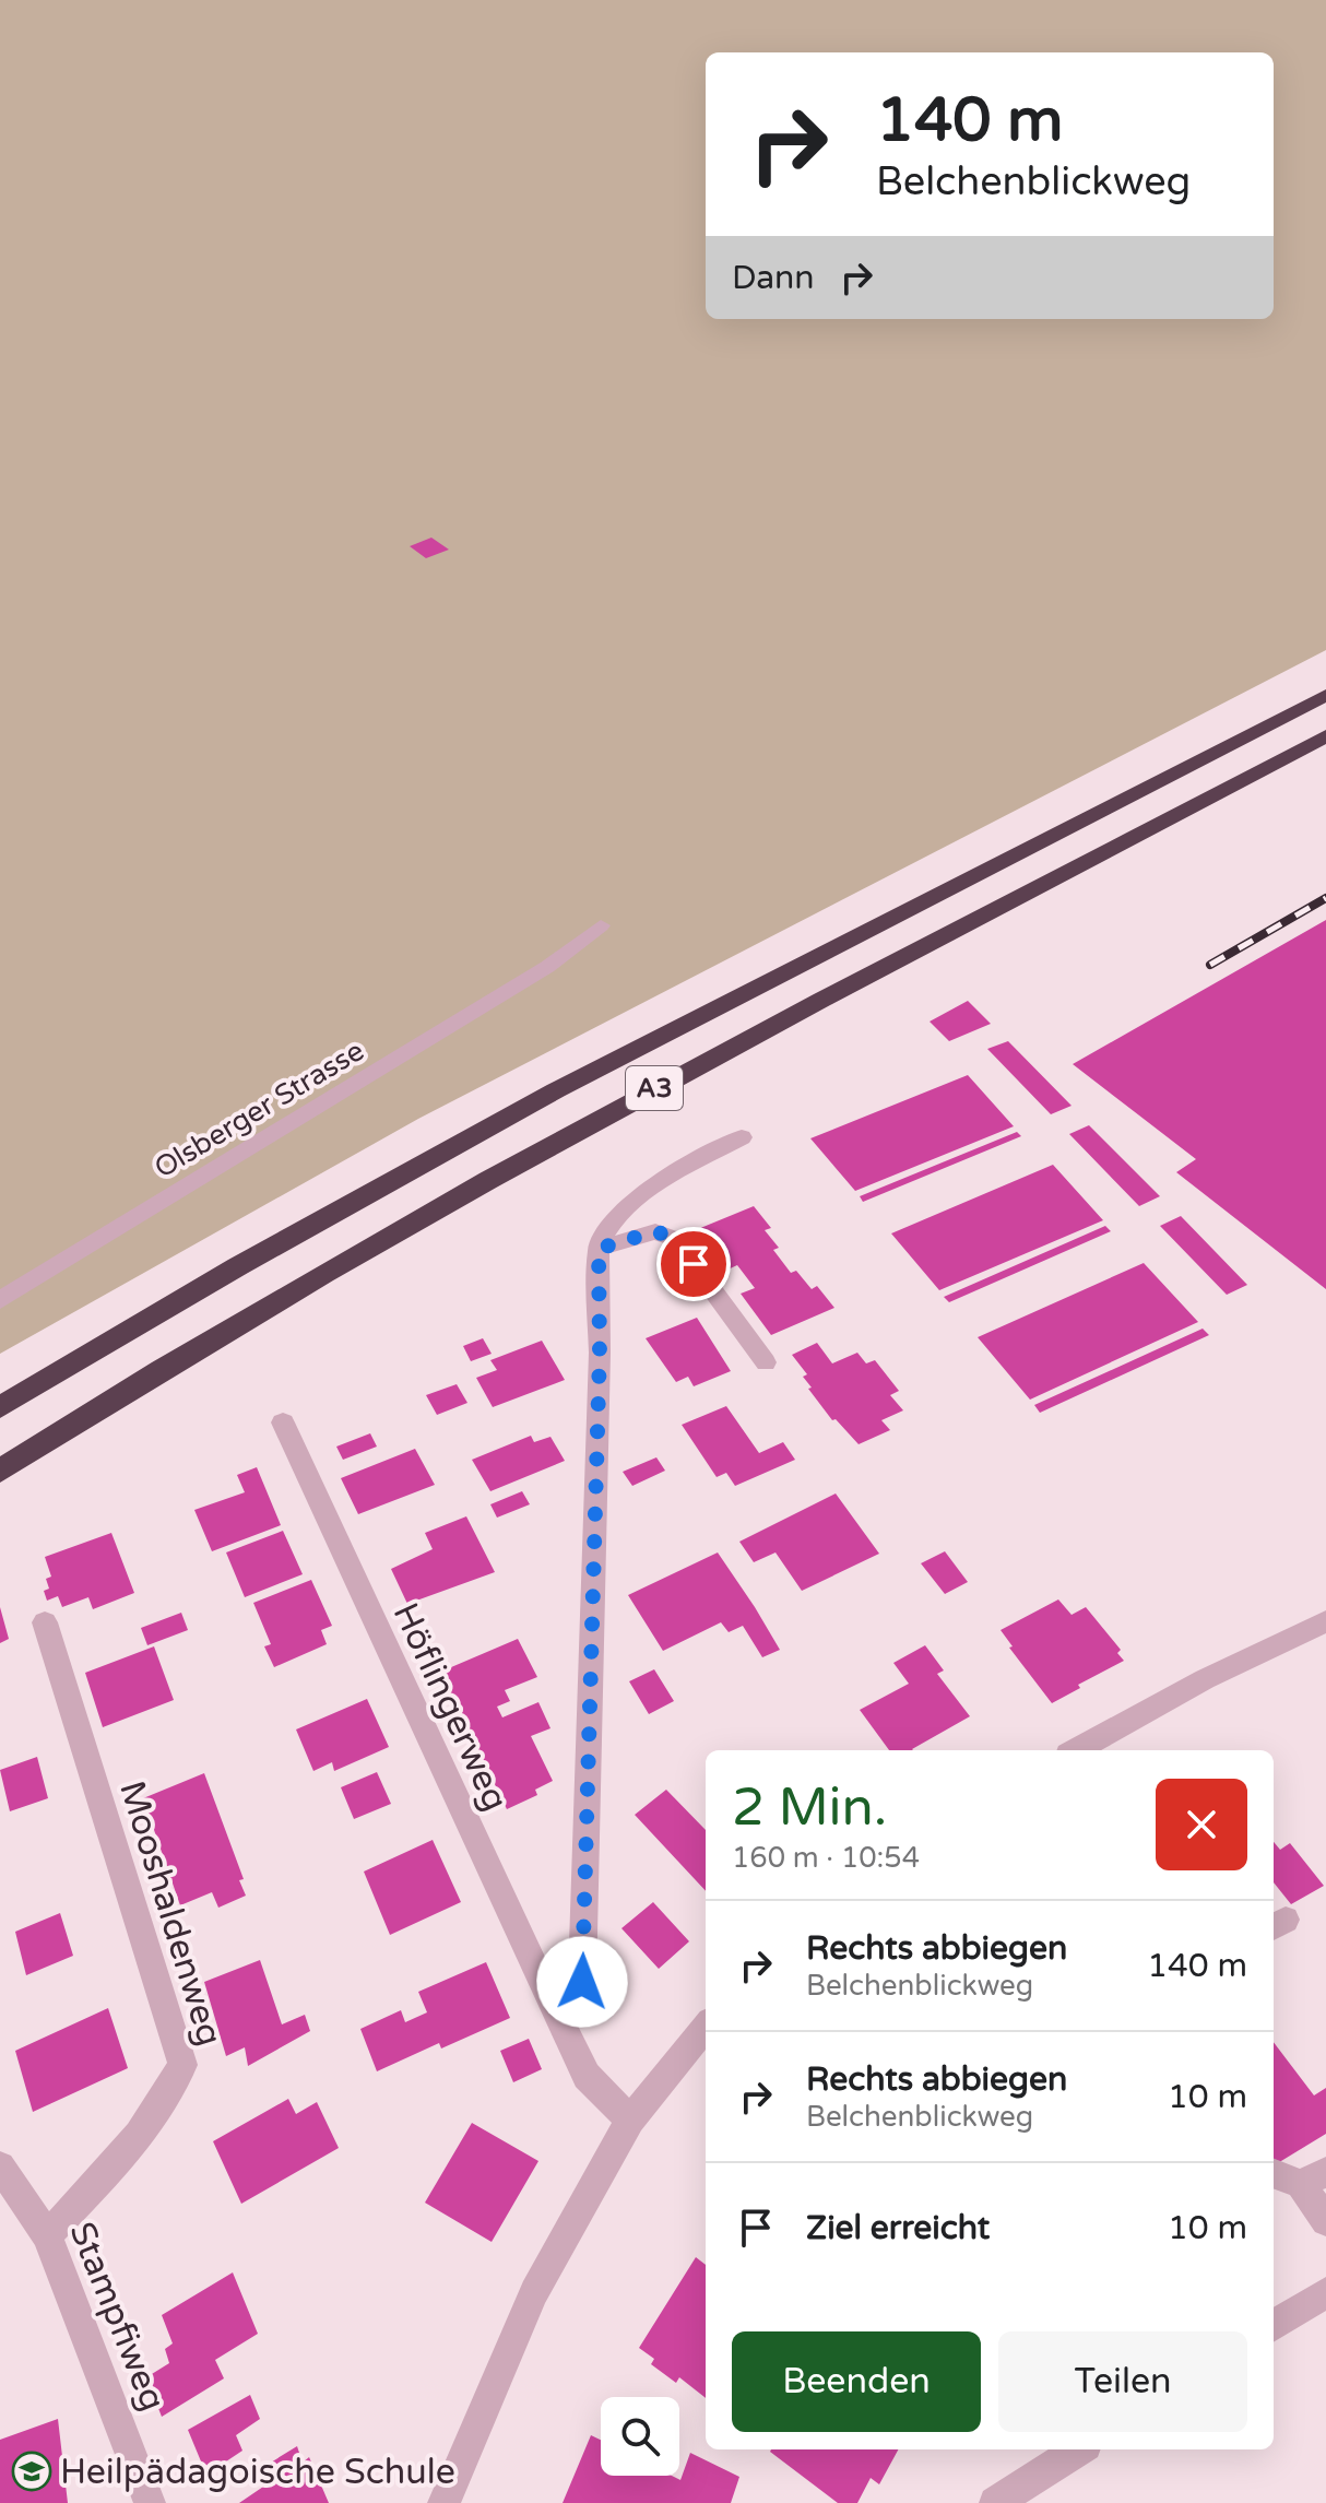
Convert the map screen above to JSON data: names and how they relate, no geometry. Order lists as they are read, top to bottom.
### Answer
{
  "streets": {
    "highway": ["A3"],
    "street": [
      "Olsberger Strasse",
      "Höflingerweg",
      "Mooshaldenweg",
      "Stampfiweg"
    ]
  },
  "crossings": [
    ["Mooshaldenweg", "Stampfiweg"]
  ],
  "places": {
    "school or university": ["Heilpädagoische Schule"]
  },
  "page": {
    "turn": ["140 m", "Belchenblickweg"],
    "then": "Dann",
    "heading": ["2 Min.", "160 m · 10:54"],
    "list": [
      {
        "name": "Rechts abbiegen",
        "note": "Belchenblickweg",
        "value": "140 m"
      },
      {
        "name": "Rechts abbiegen",
        "note": "Belchenblickweg",
        "value": "10 m"
      },
      {
        "name": "Ziel erreicht",
        "value": "10 m"
      }
    ],
    "buttons": ["Beenden", "Teilen"]
  }
}
